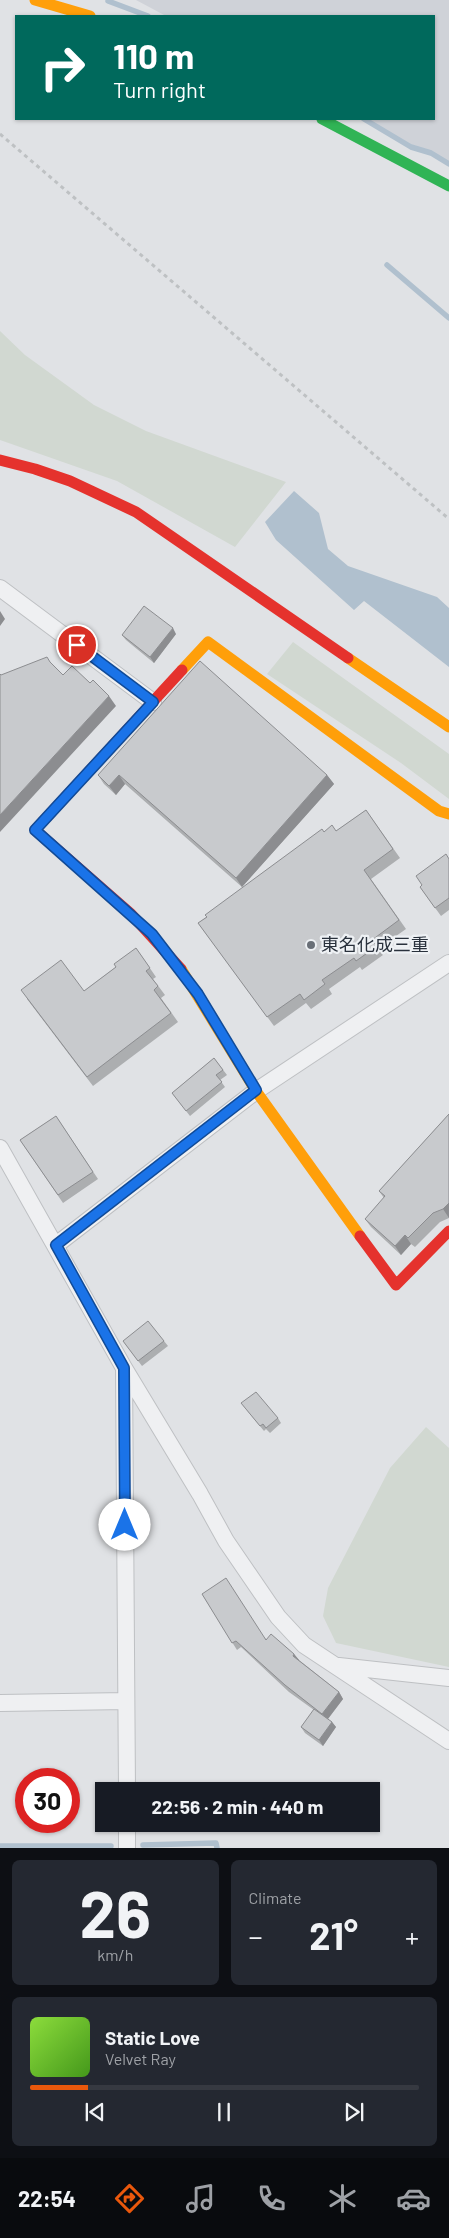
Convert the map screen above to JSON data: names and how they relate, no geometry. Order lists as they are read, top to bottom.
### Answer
{
  "places": ["東名化成三重"],
  "page": {
    "turn": ["110 m", "Turn right"],
    "limit": "30",
    "trip": "22:56 · 2 min · 440 m",
    "tile": [
      ["26", "km/h"],
      "Climate"
    ],
    "heat": ["−", "21°", "+"],
    "song": ["Static Love", "Velvet Ray"],
    "tabs": "22:54"
  }
}
